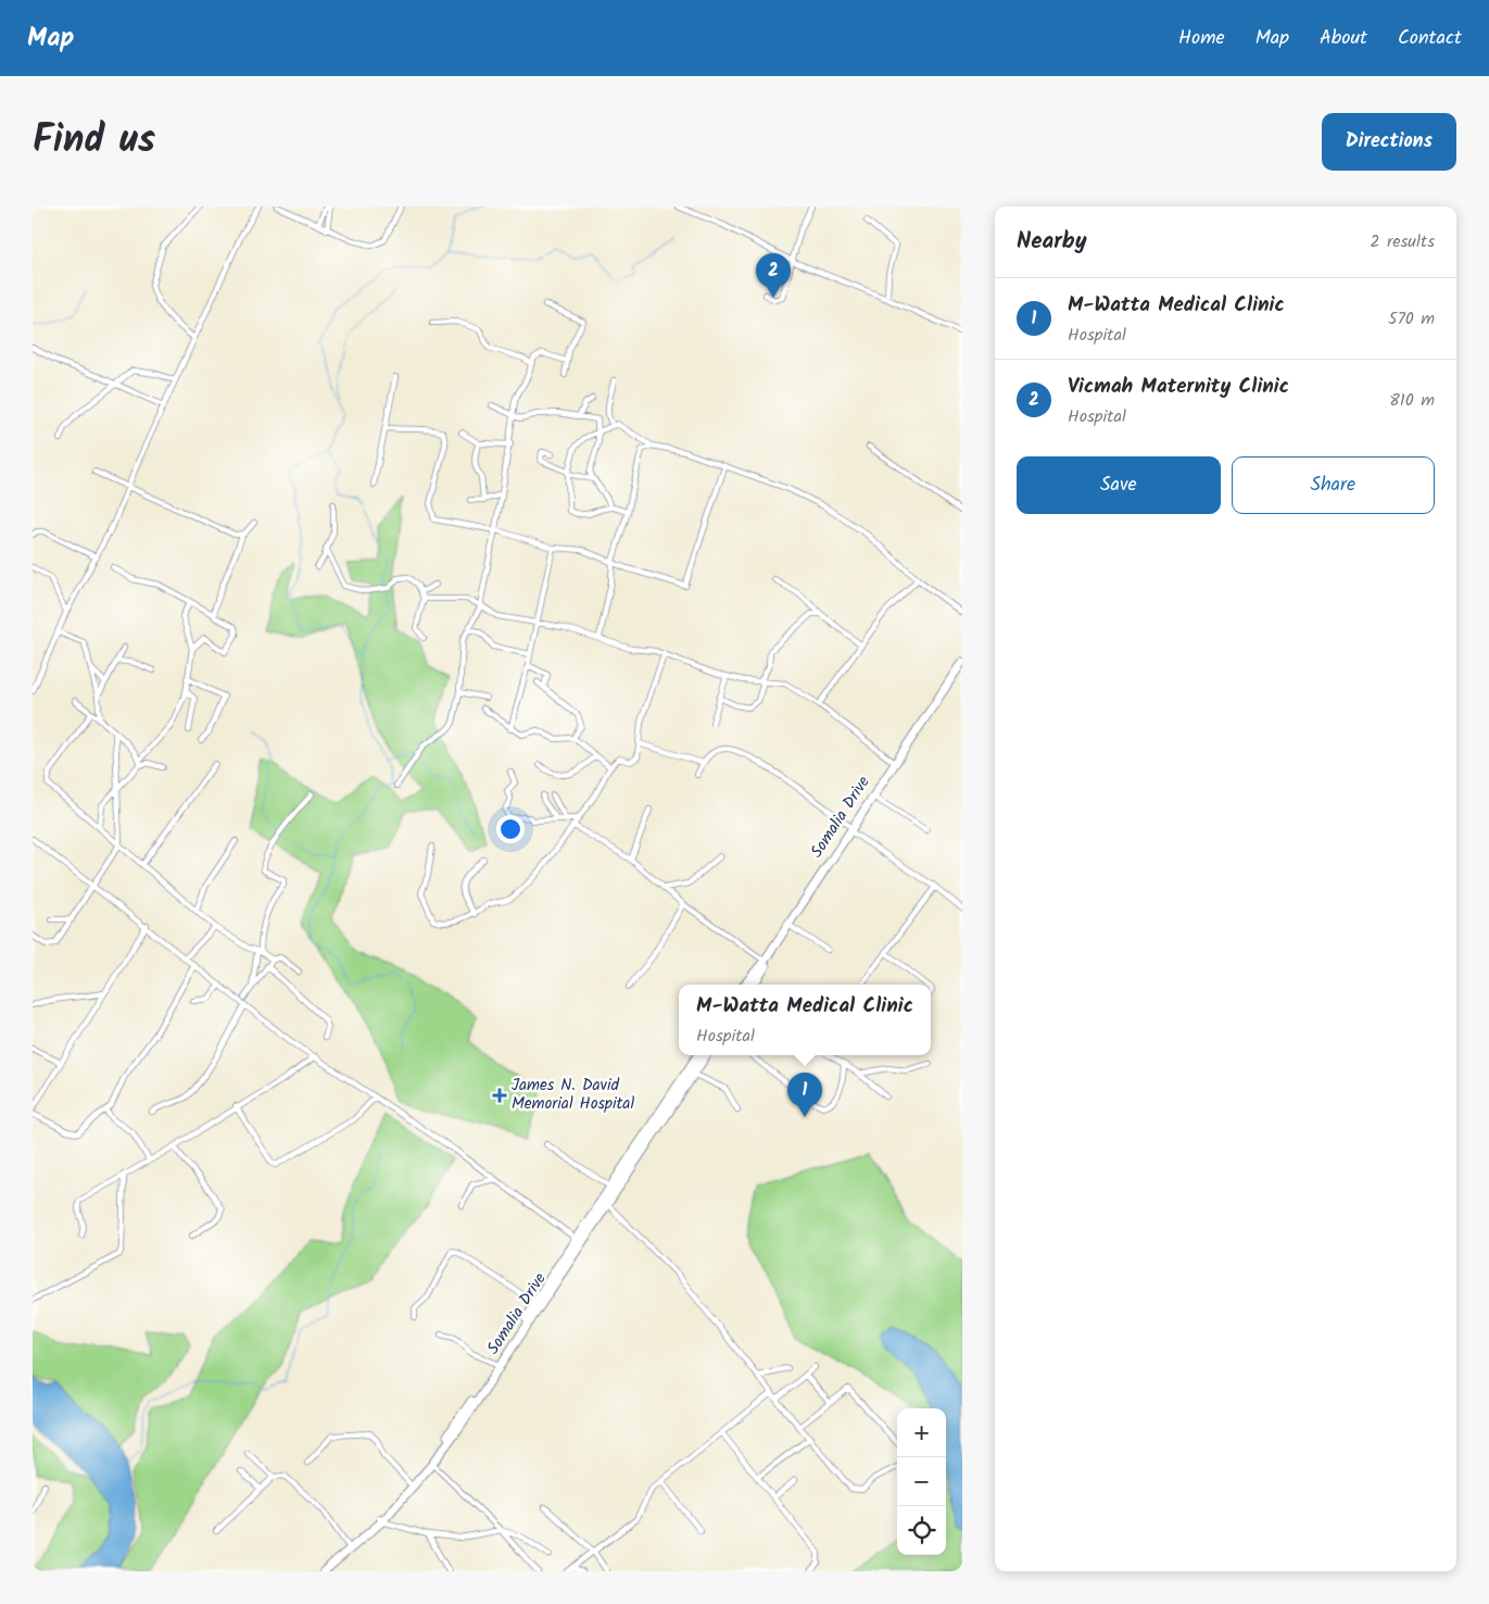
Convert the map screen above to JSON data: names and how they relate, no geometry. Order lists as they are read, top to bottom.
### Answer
{
  "streets": {
    "main road": ["Somalia Drive"]
  },
  "places": {
    "health": ["James N. David Memorial Hospital"]
  },
  "page": {
    "header": "Map",
    "nav": [
      "Home",
      "Map",
      "About",
      "Contact"
    ],
    "title": "Find us",
    "buttons": [
      "Directions",
      ["Save", "Share"]
    ],
    "heading": ["Nearby", "2 results"],
    "pins": ["2", "1"],
    "list": [
      {
        "mark": "1",
        "name": "M-Watta Medical Clinic",
        "note": "Hospital",
        "value": "570 m"
      },
      {
        "mark": "2",
        "name": "Vicmah Maternity Clinic",
        "note": "Hospital",
        "value": "810 m"
      }
    ],
    "popup": ["M-Watta Medical Clinic", "Hospital"],
    "map_buttons": ["+", "−"]
  }
}
